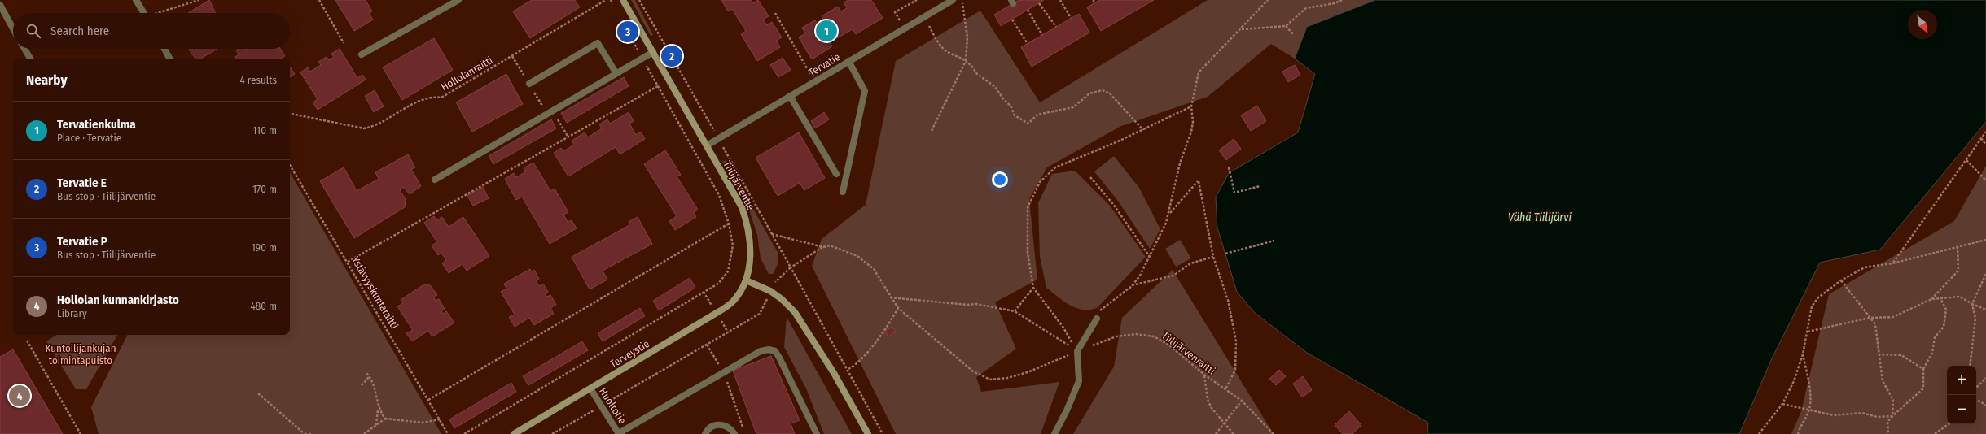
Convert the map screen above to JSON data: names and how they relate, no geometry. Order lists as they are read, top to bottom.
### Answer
{
  "streets": {
    "main road": ["Tiilijärventie", "Terveystie"],
    "street": ["Tervatie", "Huoltotie"],
    "path": ["Hollolanraitti", "Ystävyyskuntaraitti", "Tiilijärvenraitti"]
  },
  "crossings": [
    ["Tervatie", "Tiilijärventie"],
    ["Tiilijärventie", "Terveystie"],
    ["Terveystie", "Huoltotie"]
  ],
  "water": ["Vähä Tiilijärvi"],
  "parks": ["Kuntoilijankujan toimintapuisto"],
  "north": "bottom right",
  "page": {
    "search": "Search here",
    "pins": [
      "1",
      "3",
      "2",
      "4"
    ],
    "heading": ["Nearby", "4 results"],
    "list": [
      {
        "mark": "1",
        "name": "Tervatienkulma",
        "note": "Place · Tervatie",
        "value": "110 m"
      },
      {
        "mark": "2",
        "name": "Tervatie E",
        "note": "Bus stop · Tiilijärventie",
        "value": "170 m"
      },
      {
        "mark": "3",
        "name": "Tervatie P",
        "note": "Bus stop · Tiilijärventie",
        "value": "190 m"
      },
      {
        "mark": "4",
        "name": "Hollolan kunnankirjasto",
        "note": "Library",
        "value": "480 m"
      }
    ],
    "map_buttons": ["+", "−"]
  }
}
